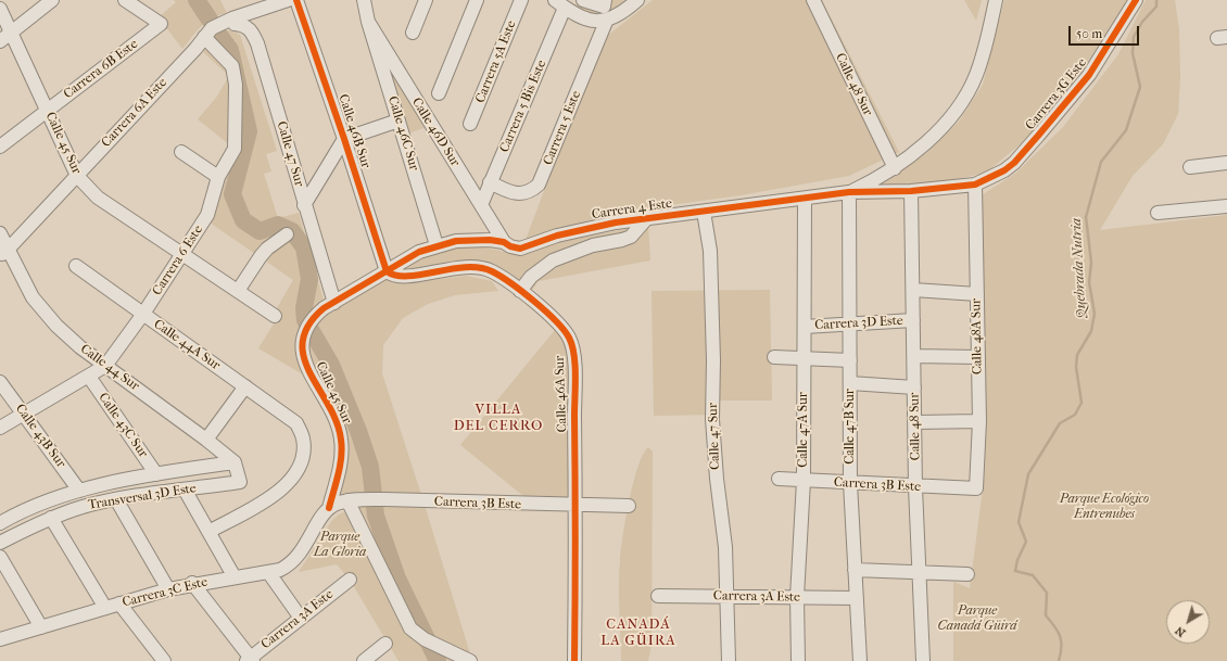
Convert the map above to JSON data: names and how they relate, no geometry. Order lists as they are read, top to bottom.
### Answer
{
  "streets": {
    "street": [
      "Carrera 5A Este",
      "Carrera 6B Este",
      "Calle 48 Sur",
      "Carrera 3G Este",
      "Carrera 5 Bis Este",
      "Carrera 6A Este",
      "Carrera 5 Este",
      "Calle 46B Sur",
      "Calle 46D Sur",
      "Calle 46C Sur",
      "Calle 45 Sur",
      "Calle 47 Sur",
      "Carrera 4 Este",
      "Carrera 6 Este",
      "Carrera 3D Este",
      "Calle 48A Sur",
      "Calle 44A Sur",
      "Calle 44 Sur",
      "Calle 46A Sur",
      "Calle 43C Sur",
      "Calle 47B Sur",
      "Calle 47A Sur",
      "Calle 43B Sur",
      "Carrera 3B Este",
      "Transversal 3D Este",
      "Carrera 3C Este",
      "Carrera 3A Este"
    ]
  },
  "crossings": [
    ["Carrera 6B Este", "Calle 45 Sur"],
    ["Calle 48 Sur", "Carrera 4 Este"],
    ["Calle 48 Sur", "Carrera 3D Este"],
    ["Calle 48 Sur", "Carrera 3B Este"],
    ["Carrera 3G Este", "Carrera 4 Este"],
    ["Carrera 3G Este", "Calle 48A Sur"],
    ["Carrera 5 Bis Este", "Carrera 5 Este"],
    ["Carrera 5 Bis Este", "Calle 46D Sur"],
    ["Carrera 6A Este", "Calle 45 Sur"],
    ["Carrera 6A Este", "Calle 47 Sur"],
    ["Carrera 6A Este", "Carrera 6 Este"],
    ["Carrera 6A Este", "Calle 44 Sur"],
    ["Calle 46B Sur", "Carrera 4 Este"],
    ["Calle 46B Sur", "Calle 46A Sur"],
    ["Calle 46D Sur", "Calle 46C Sur"],
    ["Calle 46D Sur", "Carrera 4 Este"],
    ["Calle 46C Sur", "Carrera 4 Este"],
    ["Calle 45 Sur", "Carrera 4 Este"],
    ["Calle 45 Sur", "Carrera 6 Este"],
    ["Calle 45 Sur", "Carrera 3B Este"],
    ["Calle 45 Sur", "Carrera 3C Este"],
    ["Calle 47 Sur", "Carrera 4 Este"],
    ["Calle 47 Sur", "Carrera 3A Este"],
    ["Carrera 4 Este", "Calle 48A Sur"],
    ["Carrera 4 Este", "Calle 46A Sur"],
    ["Carrera 4 Este", "Calle 47B Sur"],
    ["Carrera 4 Este", "Calle 47A Sur"],
    ["Carrera 6 Este", "Calle 44A Sur"],
    ["Carrera 6 Este", "Calle 44 Sur"],
    ["Carrera 6 Este", "Calle 43C Sur"],
    ["Carrera 6 Este", "Calle 43B Sur"],
    ["Carrera 3D Este", "Calle 47B Sur"],
    ["Carrera 3D Este", "Calle 47A Sur"],
    ["Calle 48A Sur", "Carrera 3B Este"],
    ["Calle 44 Sur", "Transversal 3D Este"],
    ["Calle 46A Sur", "Carrera 3B Este"],
    ["Calle 43C Sur", "Transversal 3D Este"],
    ["Calle 47B Sur", "Carrera 3B Este"],
    ["Calle 47B Sur", "Carrera 3A Este"],
    ["Calle 47A Sur", "Carrera 3B Este"],
    ["Calle 47A Sur", "Carrera 3A Este"],
    ["Calle 43B Sur", "Transversal 3D Este"],
    ["Carrera 3B Este", "Carrera 3C Este"]
  ],
  "districts": ["VILLA DEL CERRO", "CANADÁ LA GÜIRA"],
  "water": ["Quebrada Nutria"],
  "parks": ["Parque Ecológico Entrenubes", "Parque La Gloria", "Parque Canadá Güirá"],
  "scale_bar": "50 m",
  "north": "bottom left"
}
